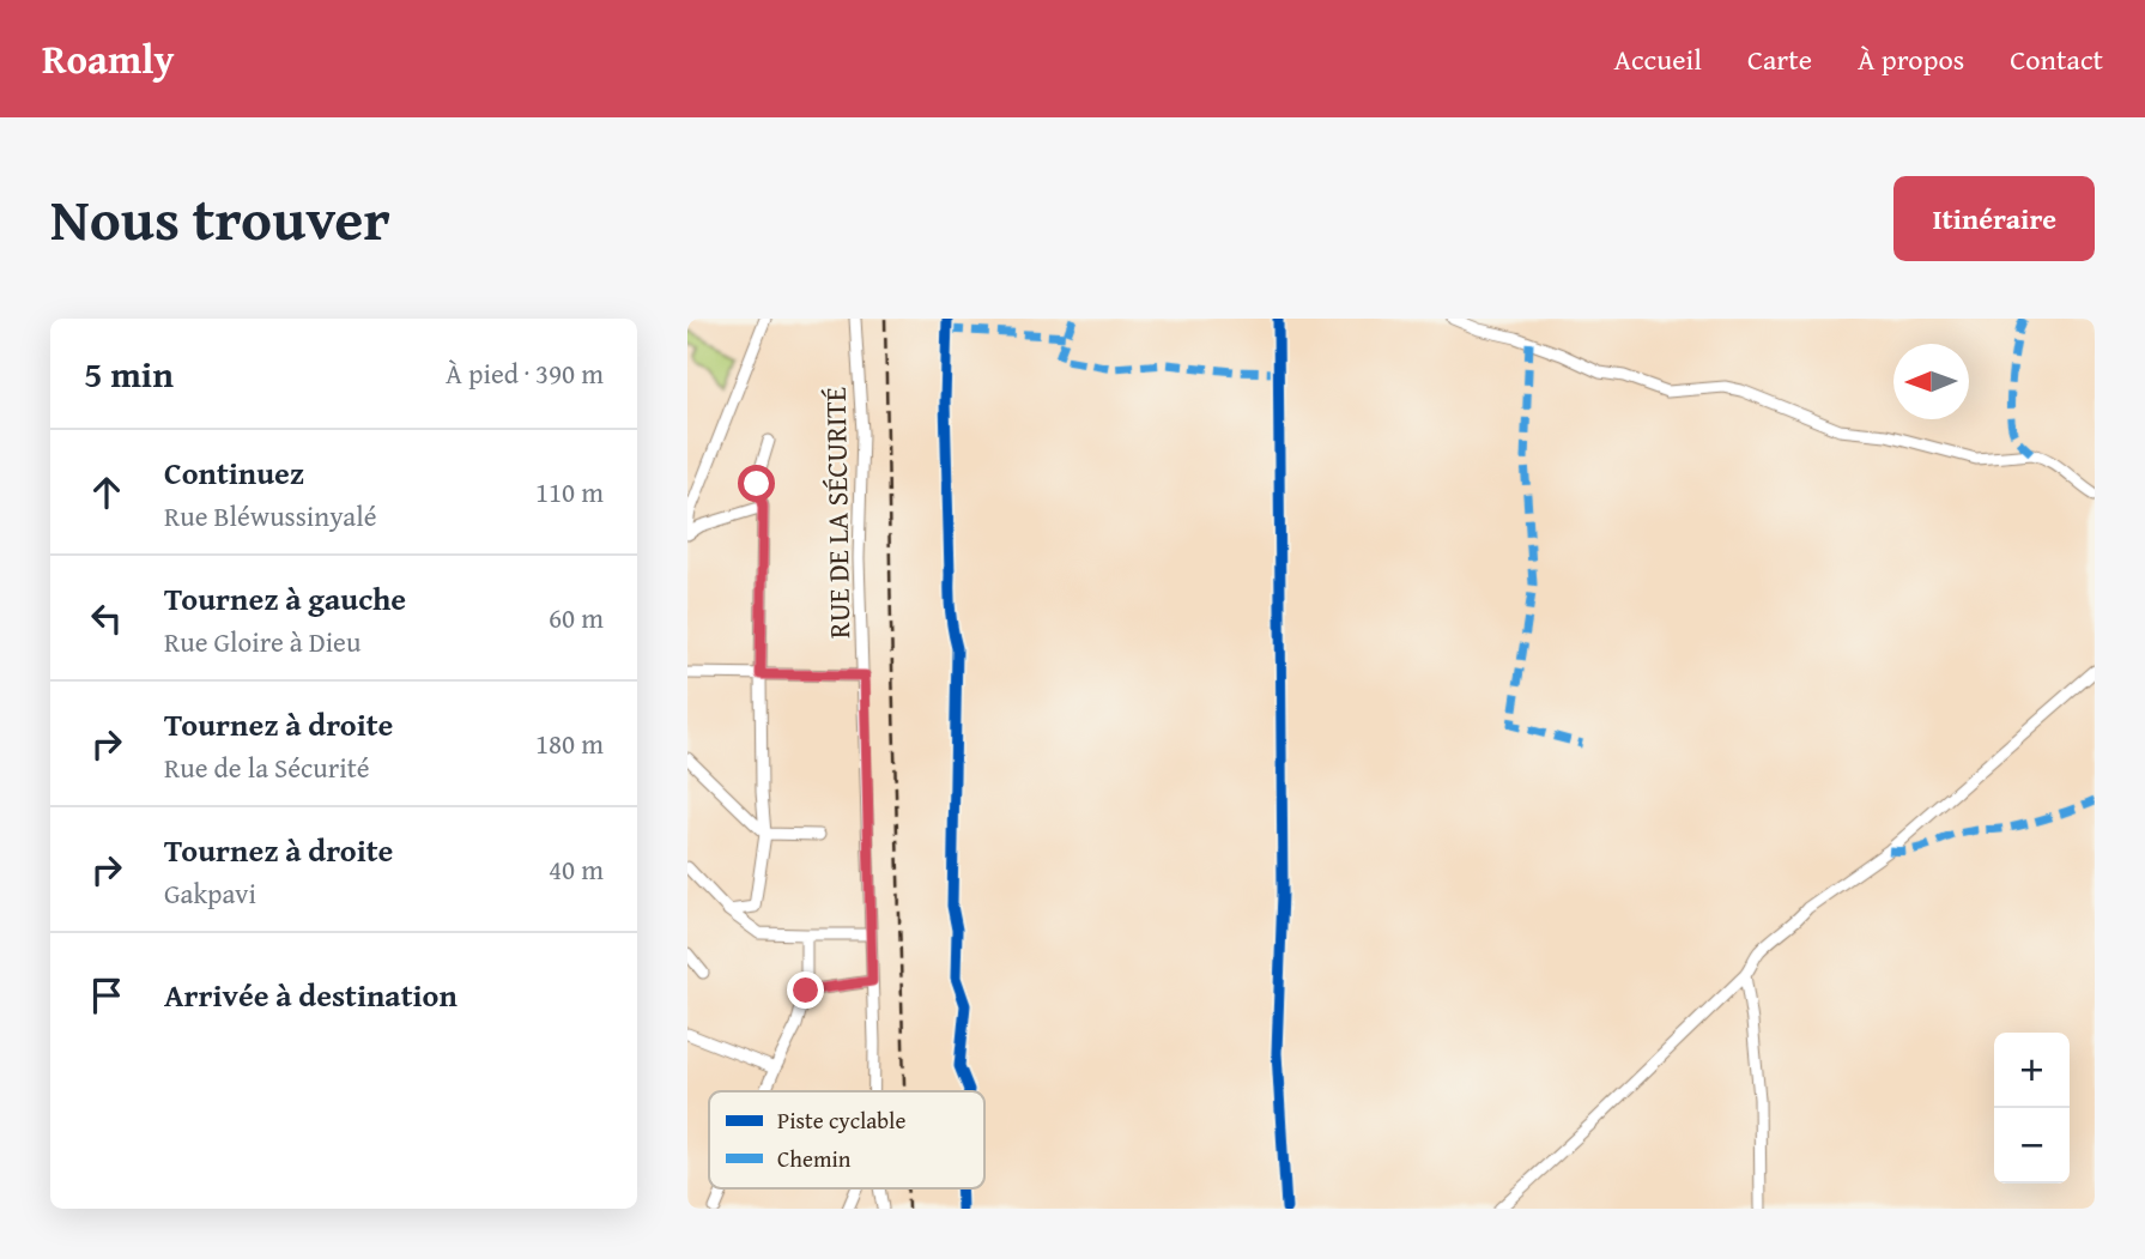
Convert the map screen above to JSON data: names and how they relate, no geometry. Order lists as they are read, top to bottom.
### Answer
{
  "streets": {
    "street": ["RUE DE LA SÉCURITÉ"]
  },
  "legend": ["Piste cyclable", "Chemin"],
  "north": "left",
  "page": {
    "header": "Roamly",
    "nav": [
      "Accueil",
      "Carte",
      "À propos",
      "Contact"
    ],
    "title": "Nous trouver",
    "buttons": "Itinéraire",
    "heading": ["5 min", "À pied · 390 m"],
    "list": [
      ["Continuez", "Rue Bléwussinyalé", "110 m"],
      ["Tournez à gauche", "Rue Gloire à Dieu", "60 m"],
      ["Tournez à droite", "Rue de la Sécurité", "180 m"],
      ["Tournez à droite", "Gakpavi", "40 m"],
      "Arrivée à destination"
    ],
    "map_buttons": ["+", "−"]
  }
}
